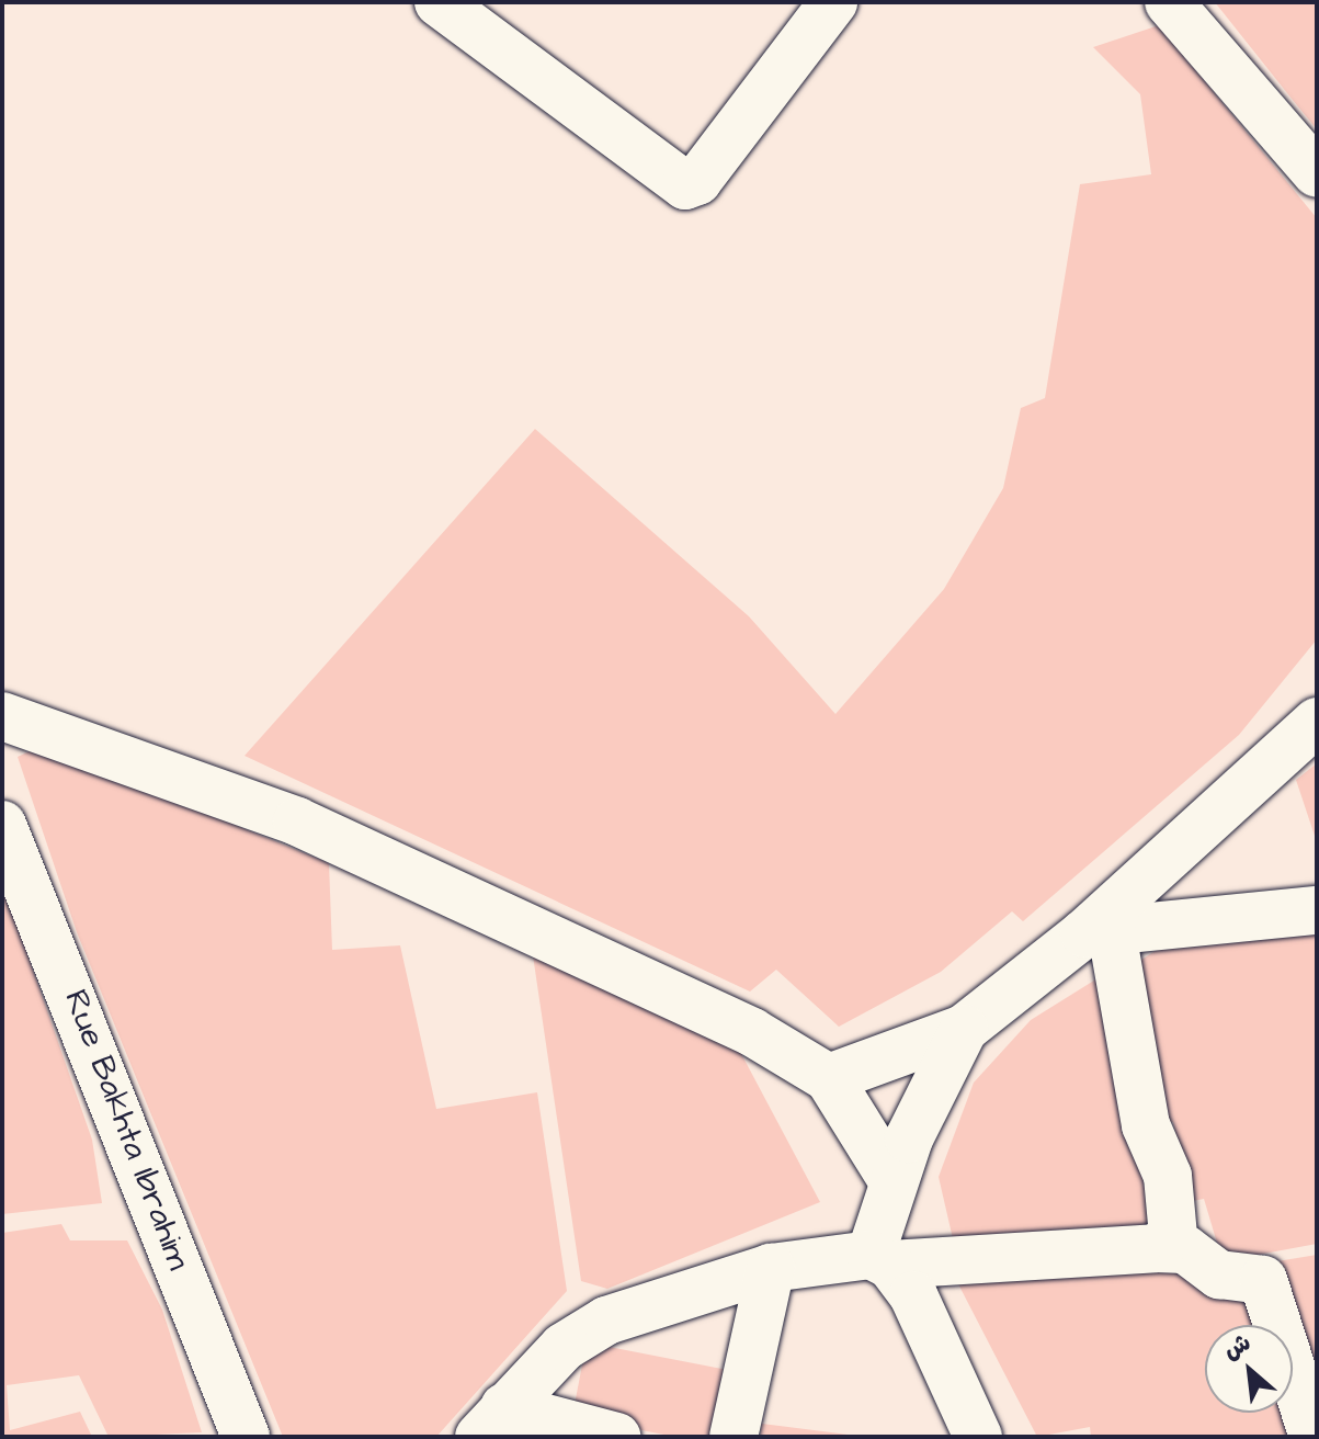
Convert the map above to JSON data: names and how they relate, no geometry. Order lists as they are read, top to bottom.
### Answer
{
  "streets": {
    "street": ["Rue Bakhta Ibrahim"]
  },
  "north": "top left"
}
